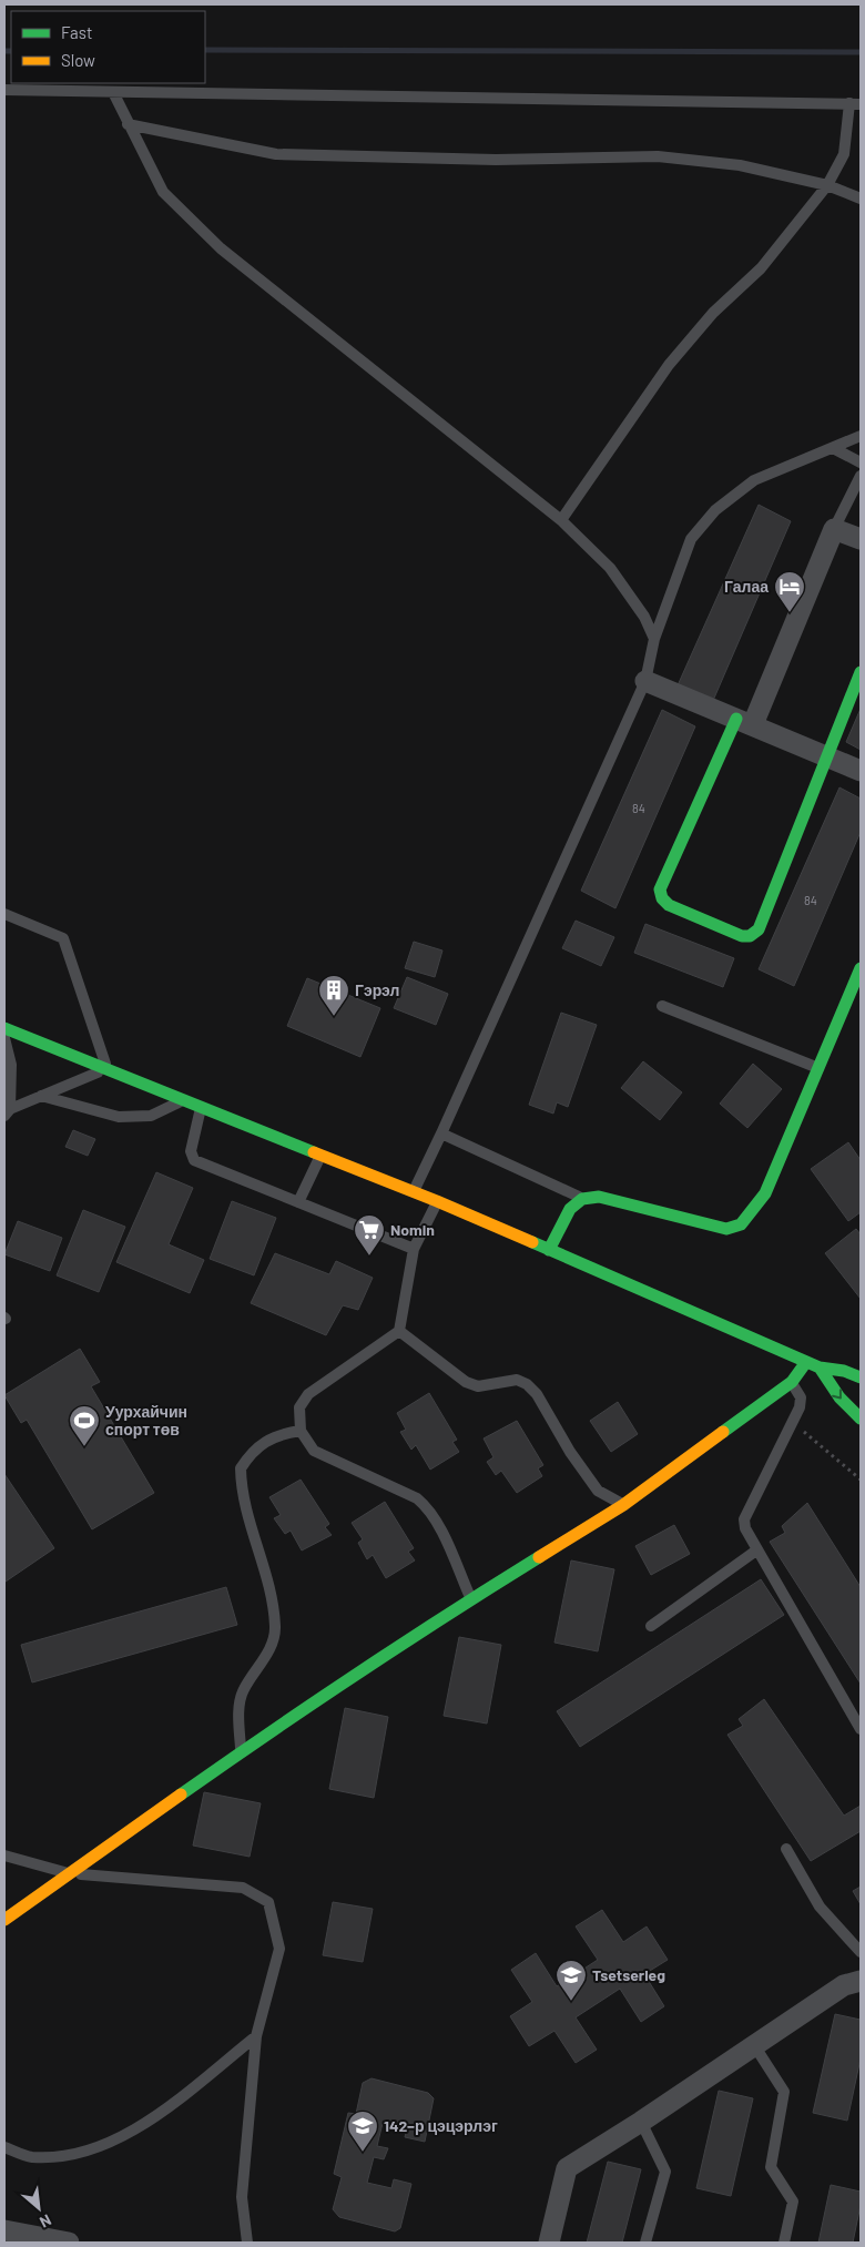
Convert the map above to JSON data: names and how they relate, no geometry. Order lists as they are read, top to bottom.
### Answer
{
  "places": {
    "hotel": ["Галаа"],
    "building": ["Гэрэл"],
    "supermarket": ["Nomin"],
    "sports": ["Уурхайчин спорт төв"],
    "school or university": ["Tsetserleg", "142−р цэцэрлэг"]
  },
  "house_numbers": ["84", "84"],
  "legend": ["Fast", "Slow"],
  "north": "bottom right"
}
